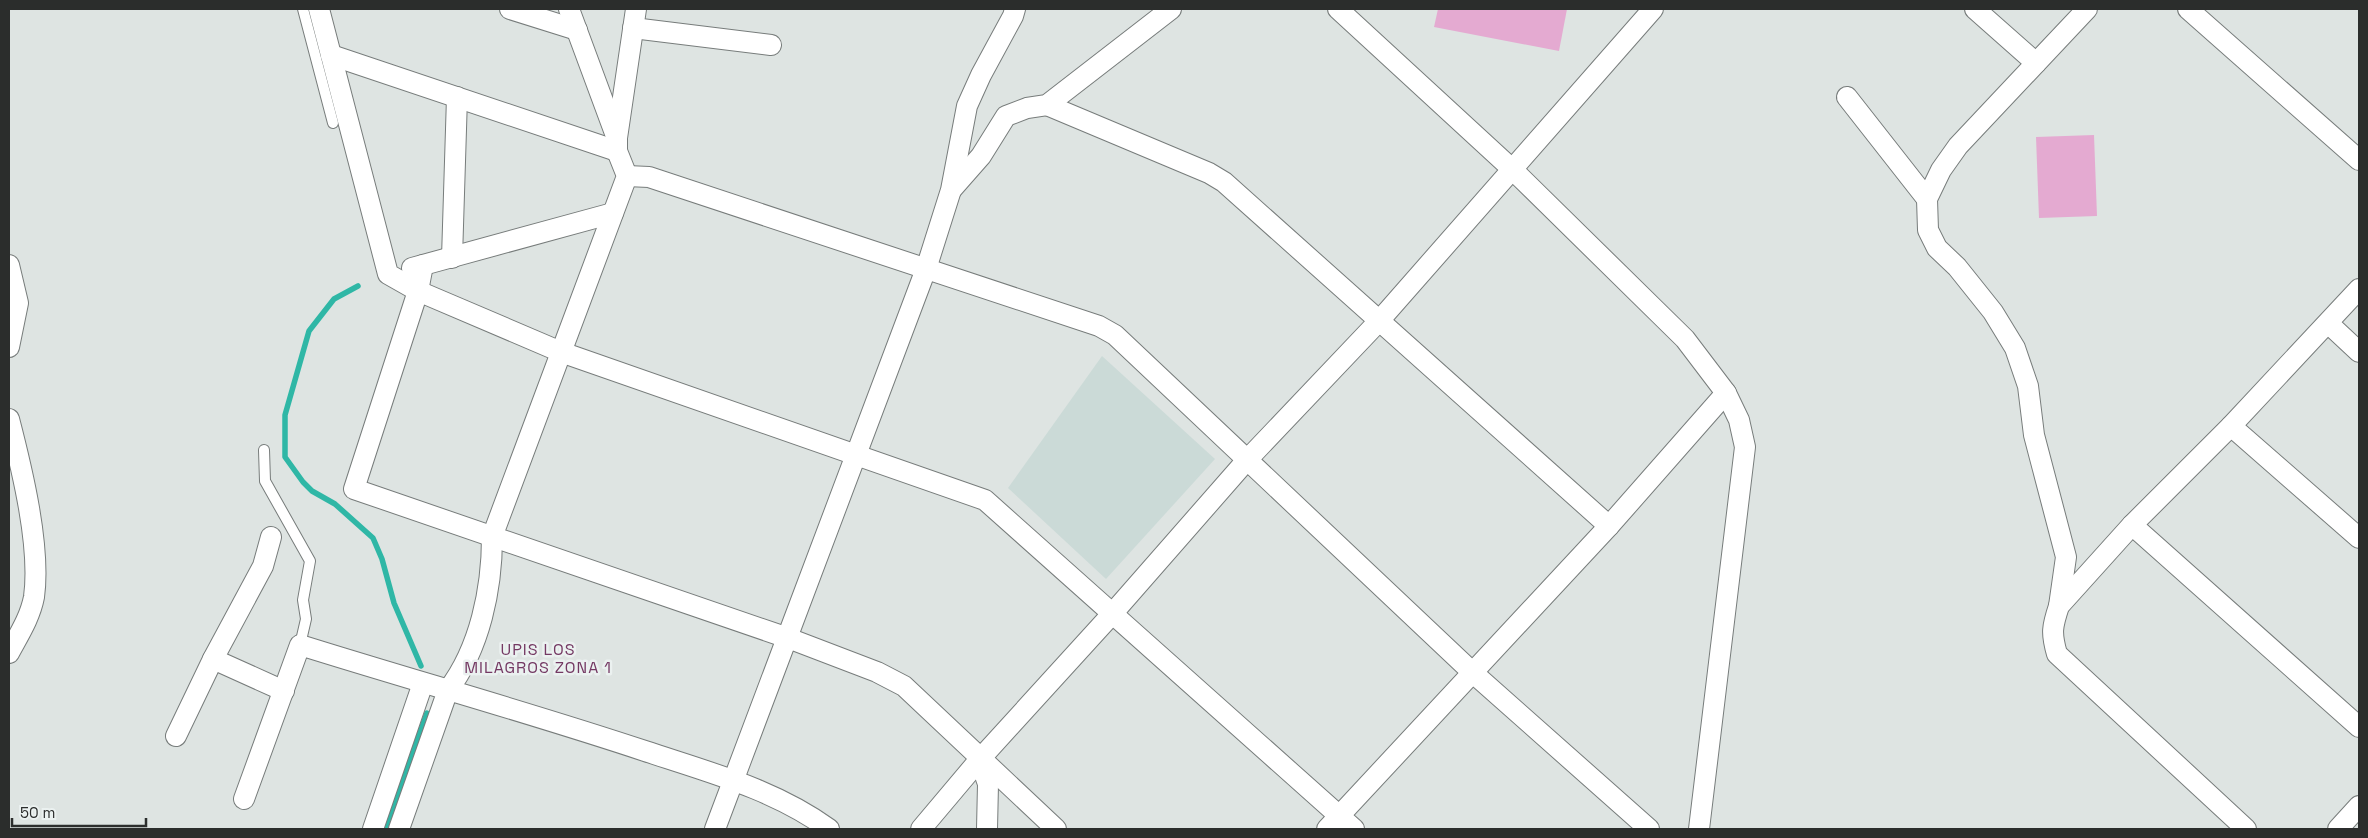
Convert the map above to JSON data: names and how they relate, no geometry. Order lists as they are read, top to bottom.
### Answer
{
  "districts": ["UPIS LOS MILAGROS ZONA 1"],
  "scale_bar": "50 m"
}
